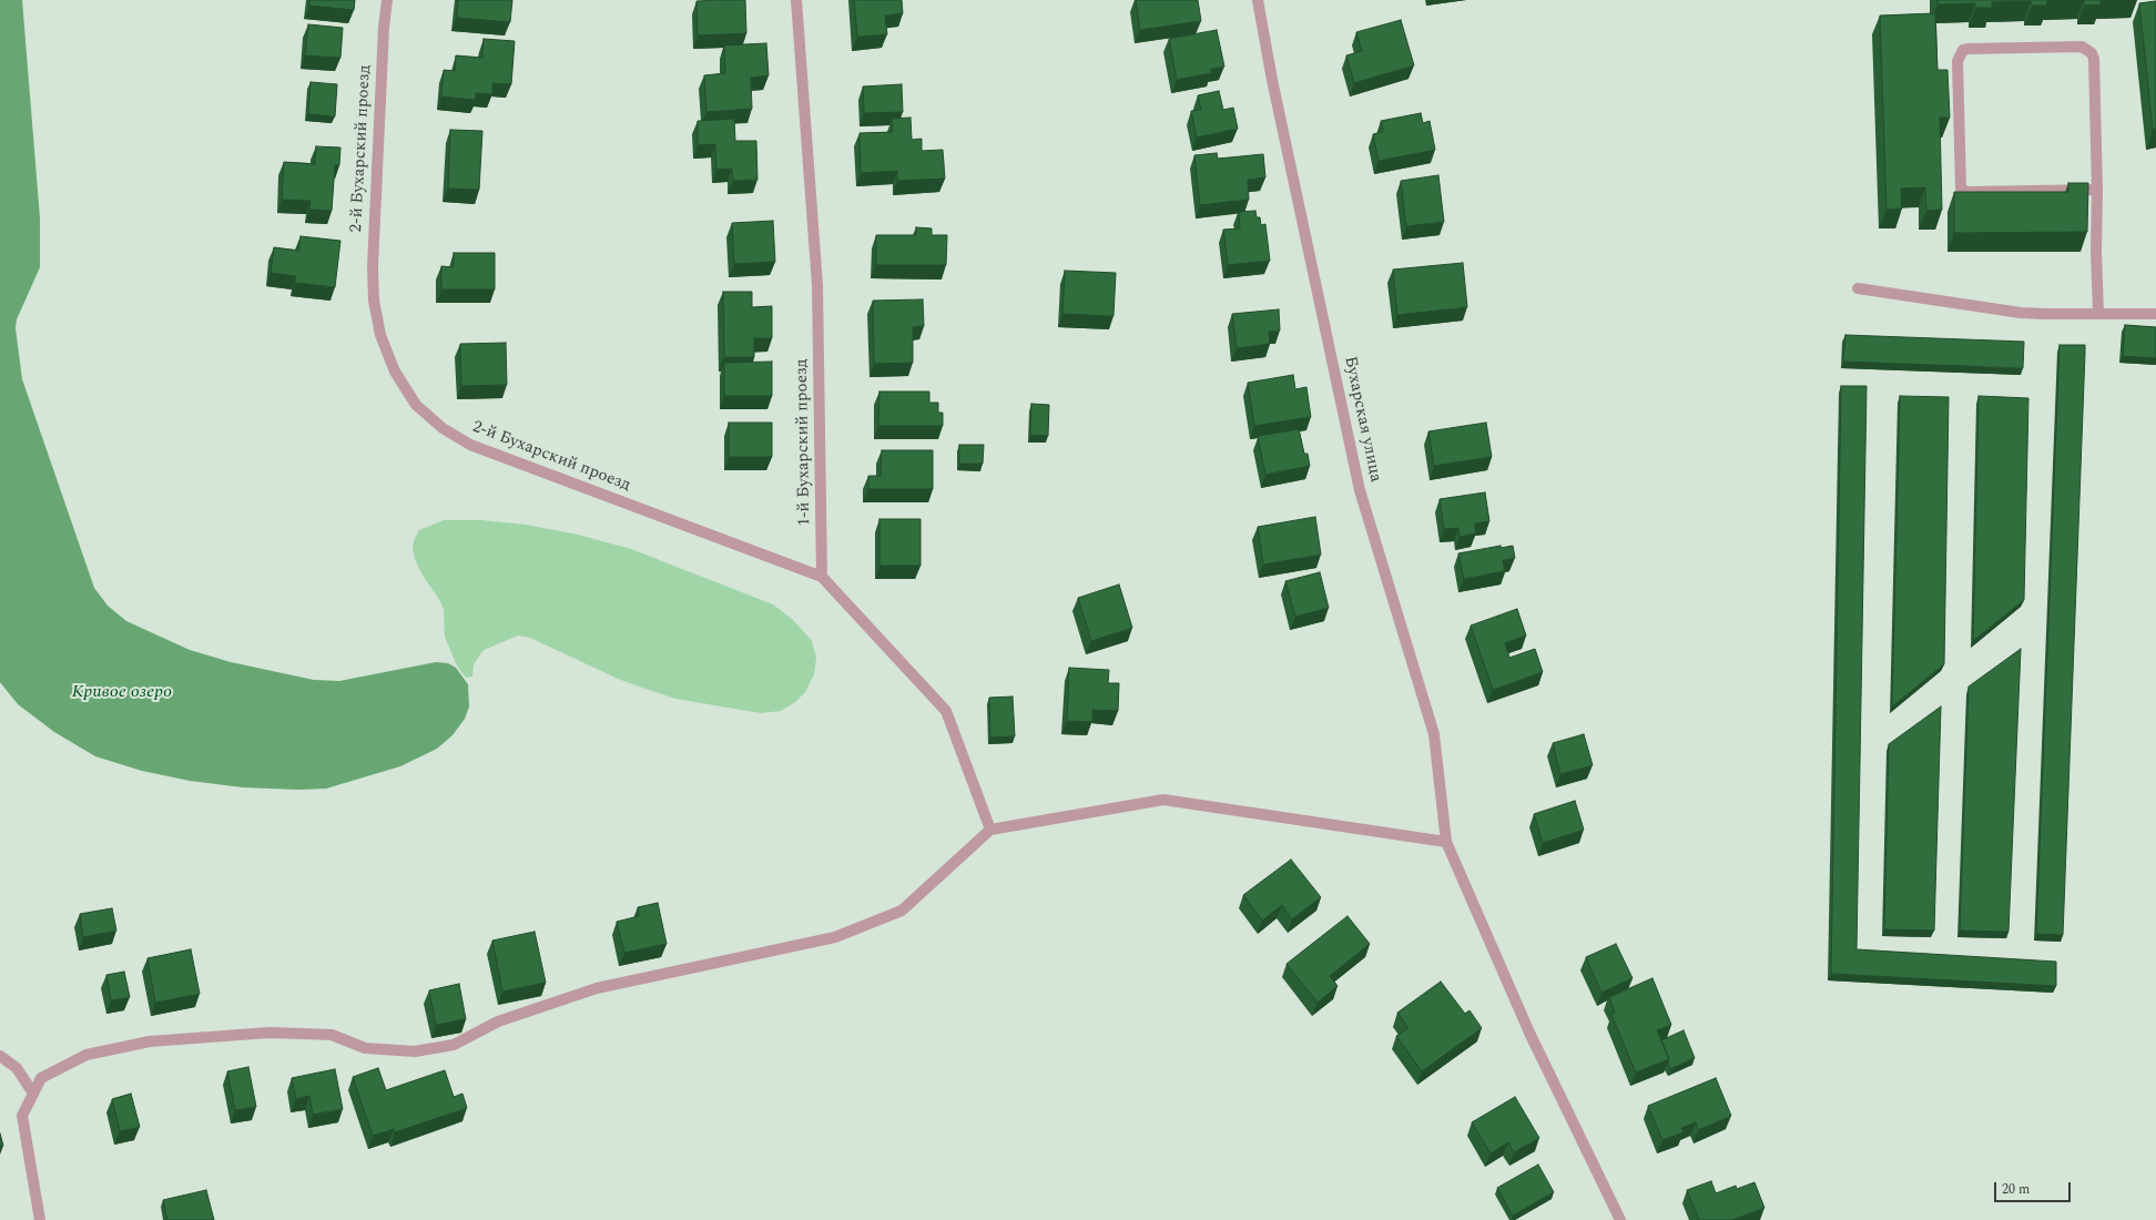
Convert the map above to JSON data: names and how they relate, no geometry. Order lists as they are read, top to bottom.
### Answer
{
  "streets": {
    "street": ["2-й Бухарский проезд", "Бухарская улица", "1-й Бухарский проезд"]
  },
  "crossings": [
    ["2-й Бухарский проезд", "1-й Бухарский проезд"]
  ],
  "water": ["Кривое озеро"],
  "scale_bar": "20 m"
}
